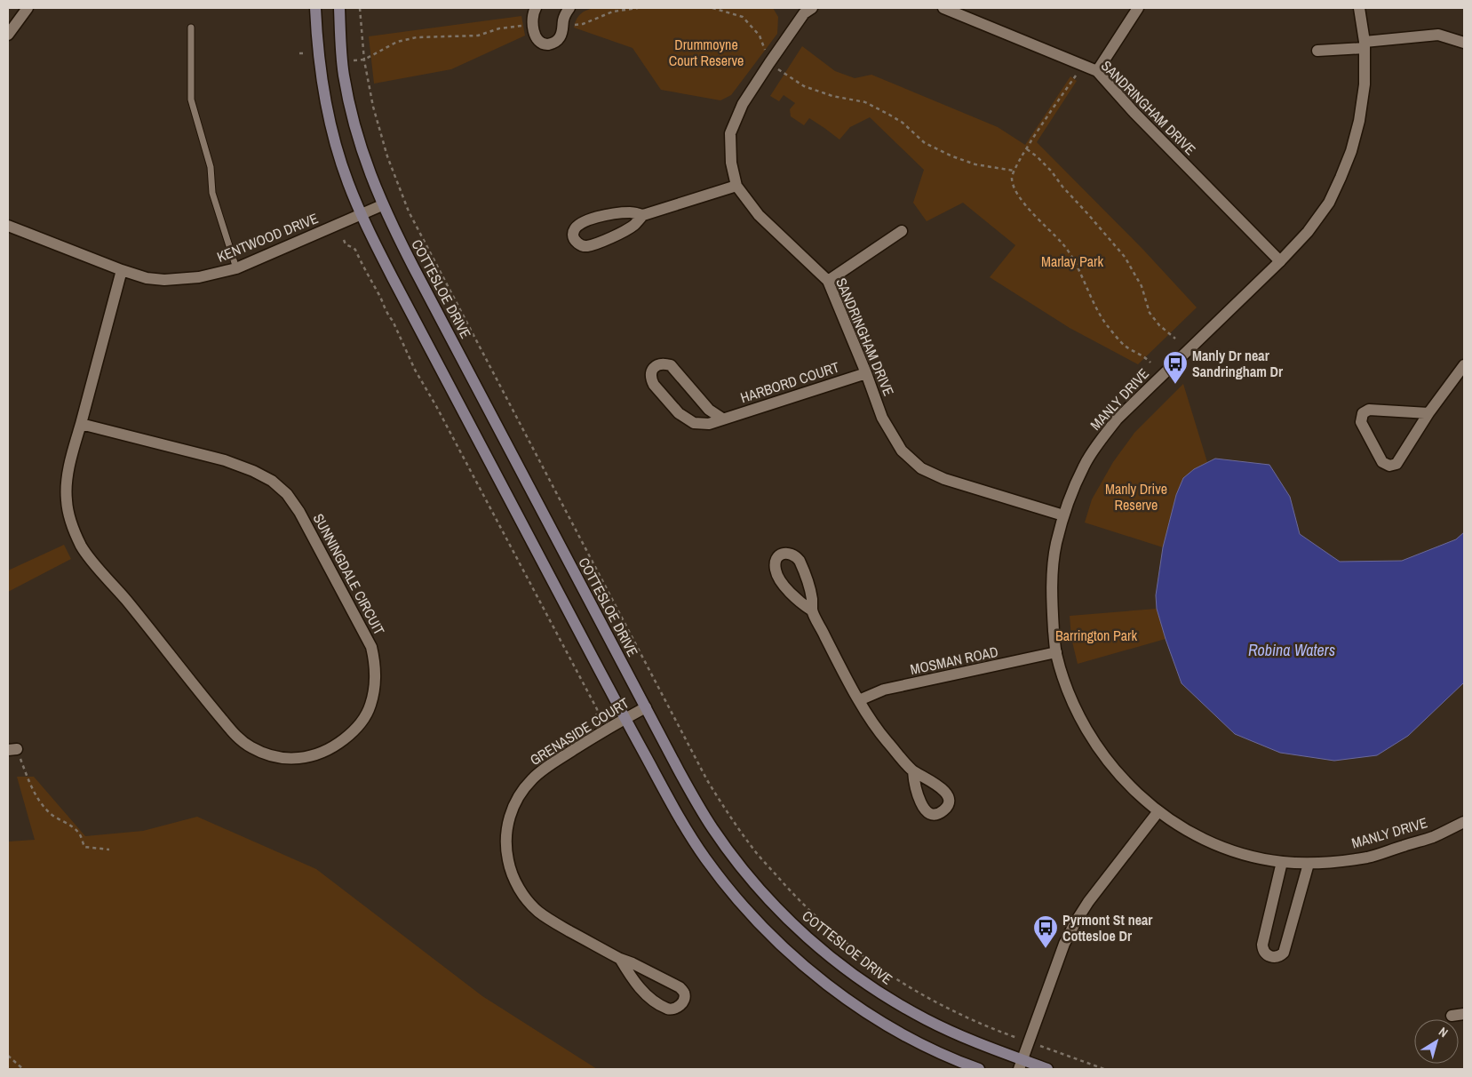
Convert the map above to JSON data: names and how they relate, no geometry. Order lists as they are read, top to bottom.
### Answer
{
  "streets": {
    "main road": ["COTTESLOE DRIVE"],
    "street": [
      "SANDRINGHAM DRIVE",
      "KENTWOOD DRIVE",
      "HARBORD COURT",
      "MANLY DRIVE",
      "SUNNINGDALE CIRCUIT",
      "MOSMAN ROAD",
      "GRENASIDE COURT"
    ]
  },
  "crossings": [
    ["SANDRINGHAM DRIVE", "HARBORD COURT"],
    ["SANDRINGHAM DRIVE", "MANLY DRIVE"],
    ["KENTWOOD DRIVE", "COTTESLOE DRIVE"],
    ["KENTWOOD DRIVE", "SUNNINGDALE CIRCUIT"],
    ["COTTESLOE DRIVE", "GRENASIDE COURT"],
    ["MANLY DRIVE", "MOSMAN ROAD"]
  ],
  "water": ["Robina Waters"],
  "parks": [
    "Drummoyne Court Reserve",
    "Marlay Park",
    "Manly Drive Reserve",
    "Barrington Park"
  ],
  "places": {
    "bus stop": ["Manly Dr near Sandringham Dr", "Pyrmont St near Cottesloe Dr"]
  },
  "north": "top right"
}
